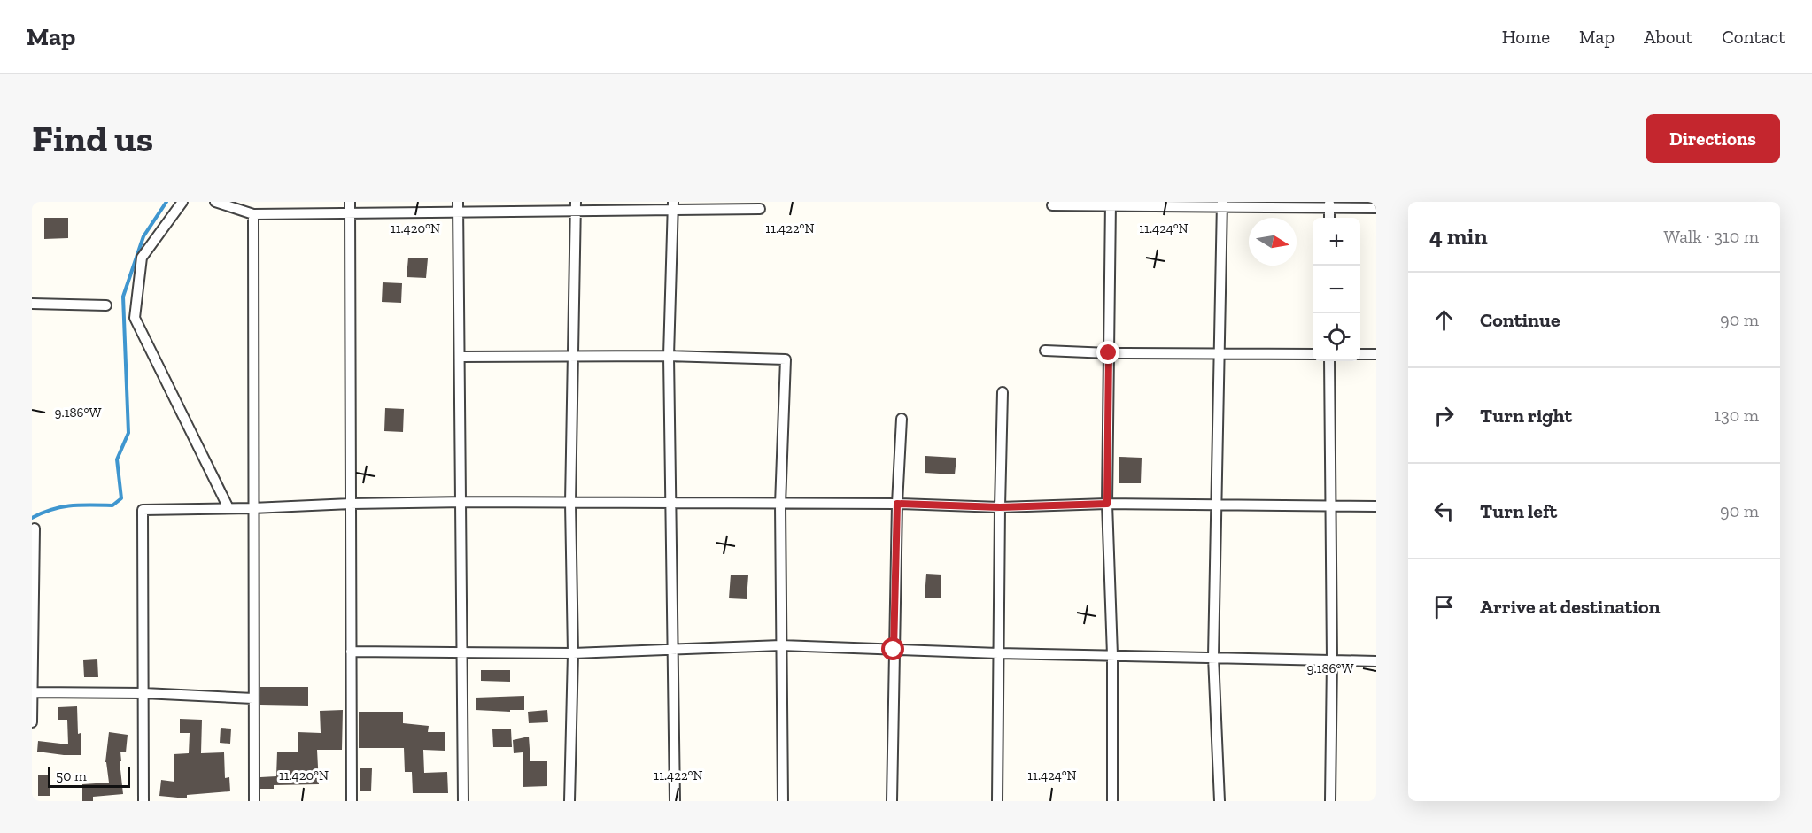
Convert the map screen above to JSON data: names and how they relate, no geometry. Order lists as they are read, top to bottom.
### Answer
{
  "scale_bar": "50 m",
  "north": "right",
  "page": {
    "header": "Map",
    "nav": [
      "Home",
      "Map",
      "About",
      "Contact"
    ],
    "buttons": "Directions",
    "title": "Find us",
    "heading": ["4 min", "Walk · 310 m"],
    "map_buttons": ["+", "−"],
    "list": [
      ["Continue", "90 m"],
      ["Turn right", "130 m"],
      ["Turn left", "90 m"],
      "Arrive at destination"
    ],
    "scale": "50 m"
  },
  "coordinates": [
    "11.420°N",
    "11.422°N",
    "11.424°N",
    "9.186°W"
  ]
}
